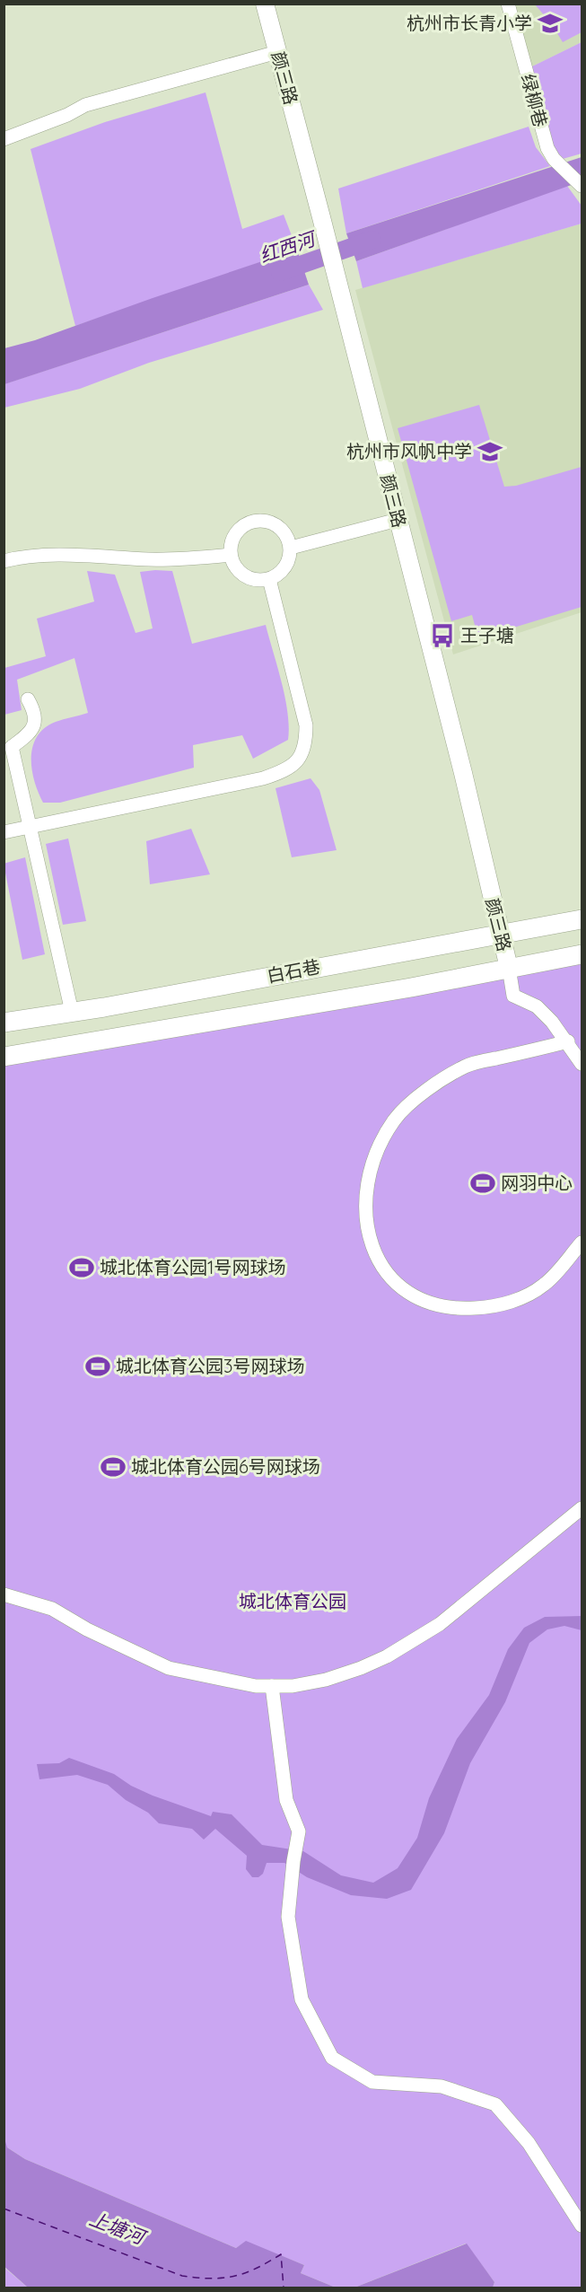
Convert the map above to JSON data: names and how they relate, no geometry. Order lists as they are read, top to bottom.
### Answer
{
  "streets": {
    "main road": ["白石巷"],
    "street": ["颜三路", "绿柳巷"]
  },
  "crossings": [
    ["颜三路", "白石巷"]
  ],
  "water": ["红西河", "上塘河"],
  "parks": ["城北体育公园"],
  "places": {
    "school or university": ["杭州市长青小学", "杭州市风帆中学"],
    "bus stop": ["王子塘"],
    "sports": [
      "网羽中心",
      "城北体育公园1号网球场",
      "城北体育公园3号网球场",
      "城北体育公园6号网球场"
    ]
  }
}
